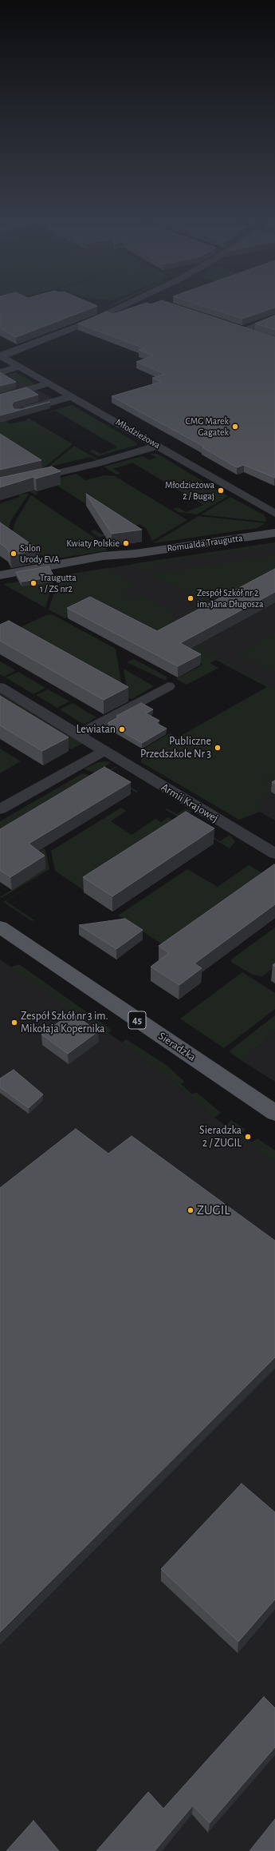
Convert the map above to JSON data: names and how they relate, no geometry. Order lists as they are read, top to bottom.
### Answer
{
  "streets": {
    "main road": ["45", "Sieradzka"],
    "street": ["Młodzieżowa", "Romualda Traugutta", "Armii Krajowej"]
  },
  "places": [
    "CMG Marek Gagatek",
    "Młodzieżowa 2 / Bugaj",
    "Kwiaty Polskie",
    "Salon Urody EVA",
    "Traugutta 1 / ZS nr2",
    "Zespół Szkół nr 2 im. Jana Długosza",
    "Lewiatan",
    "Publiczne Przedszkole Nr 3",
    "Zespół Szkół nr 3 im. Mikołaja Kopernika",
    "Sieradzka 2 / ZUGIL",
    "ZUGIL"
  ]
}
